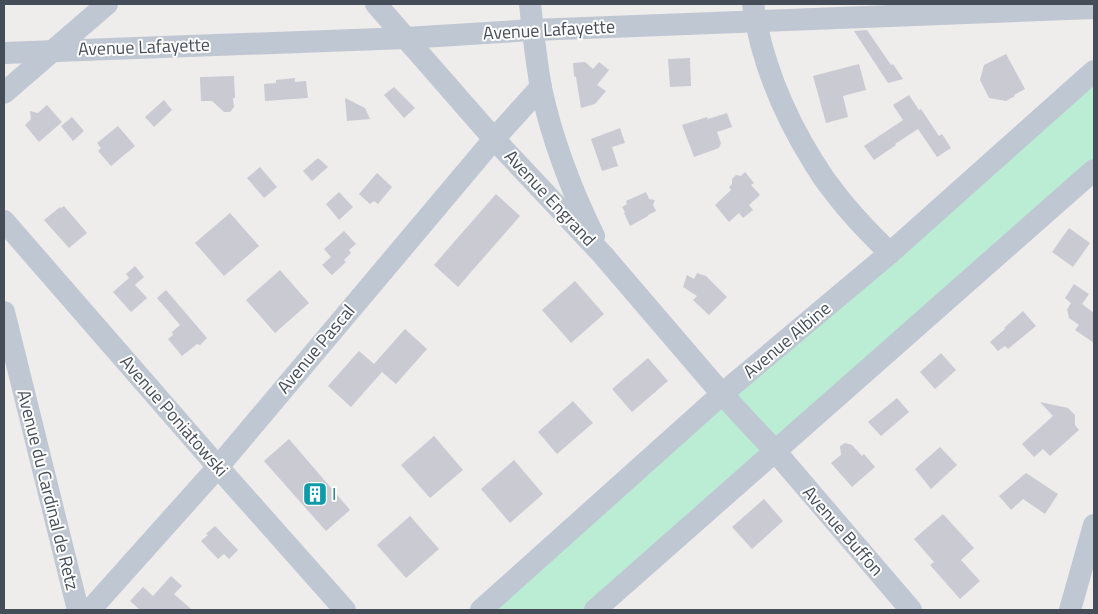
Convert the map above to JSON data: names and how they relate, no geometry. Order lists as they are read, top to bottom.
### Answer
{
  "streets": {
    "street": [
      "Avenue Lafayette",
      "Avenue Engrand",
      "Avenue Albine",
      "Avenue Pascal",
      "Avenue Poniatowski",
      "Avenue du Cardinal de Retz",
      "Avenue Buffon"
    ]
  },
  "crossings": [
    ["Avenue Lafayette", "Avenue Engrand"],
    ["Avenue Engrand", "Avenue Albine"],
    ["Avenue Engrand", "Avenue Pascal"],
    ["Avenue Engrand", "Avenue Buffon"],
    ["Avenue Pascal", "Avenue Poniatowski"]
  ],
  "places": {
    "building": ["I"]
  }
}
